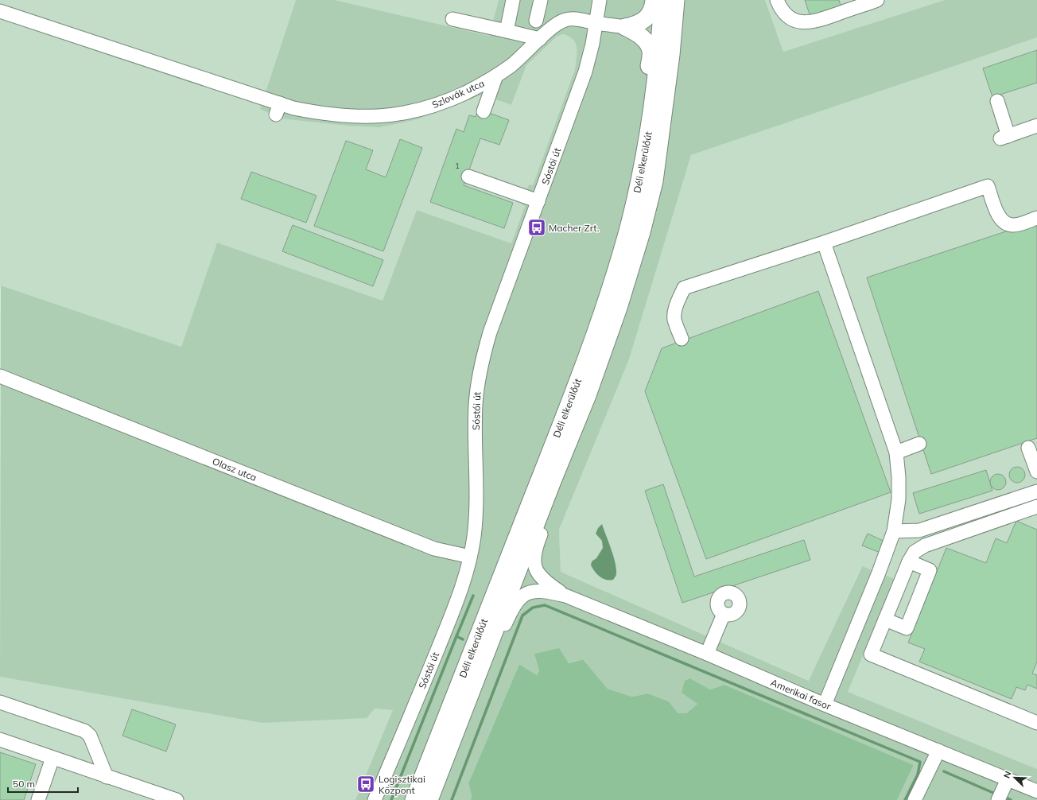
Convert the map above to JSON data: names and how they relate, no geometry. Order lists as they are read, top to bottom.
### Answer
{
  "streets": {
    "main road": ["Déli elkerülőút"],
    "street": [
      "Szlovák utca",
      "Sóstói út",
      "Olasz utca",
      "Amerikai fasor"
    ]
  },
  "crossings": [
    ["Szlovák utca", "Sóstói út"],
    ["Sóstói út", "Olasz utca"]
  ],
  "places": {
    "bus stop": ["Macher Zrt.", "Logisztikai Központ"]
  },
  "house_numbers": ["1"],
  "scale_bar": "50 m",
  "north": "top left"
}
